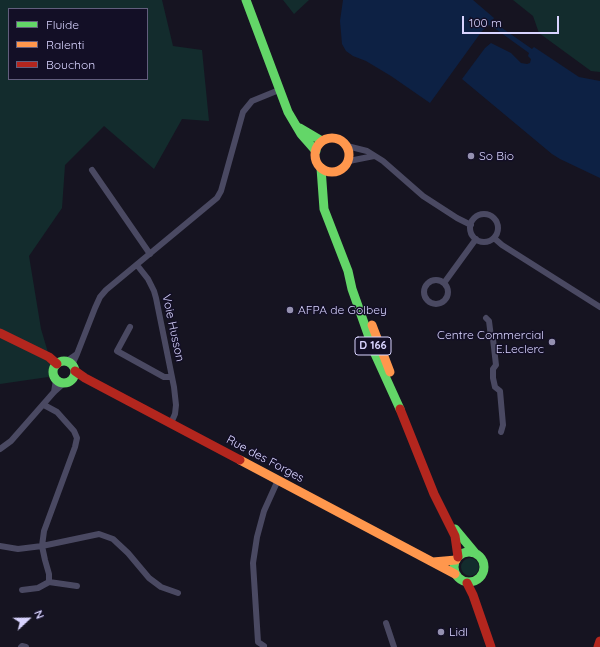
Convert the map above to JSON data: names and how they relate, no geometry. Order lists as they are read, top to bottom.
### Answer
{
  "streets": {
    "main road": ["D 166", "Rue des Forges"],
    "street": ["Voie Husson"]
  },
  "crossings": [
    ["Voie Husson", "Rue des Forges"],
    ["D 166", "Rue des Forges"]
  ],
  "places": [
    "So Bio",
    "AFPA de Golbey",
    "Centre Commercial E.Leclerc",
    "Lidl"
  ],
  "legend": ["Fluide", "Ralenti", "Bouchon"],
  "scale_bar": "100 m",
  "north": "right"
}
